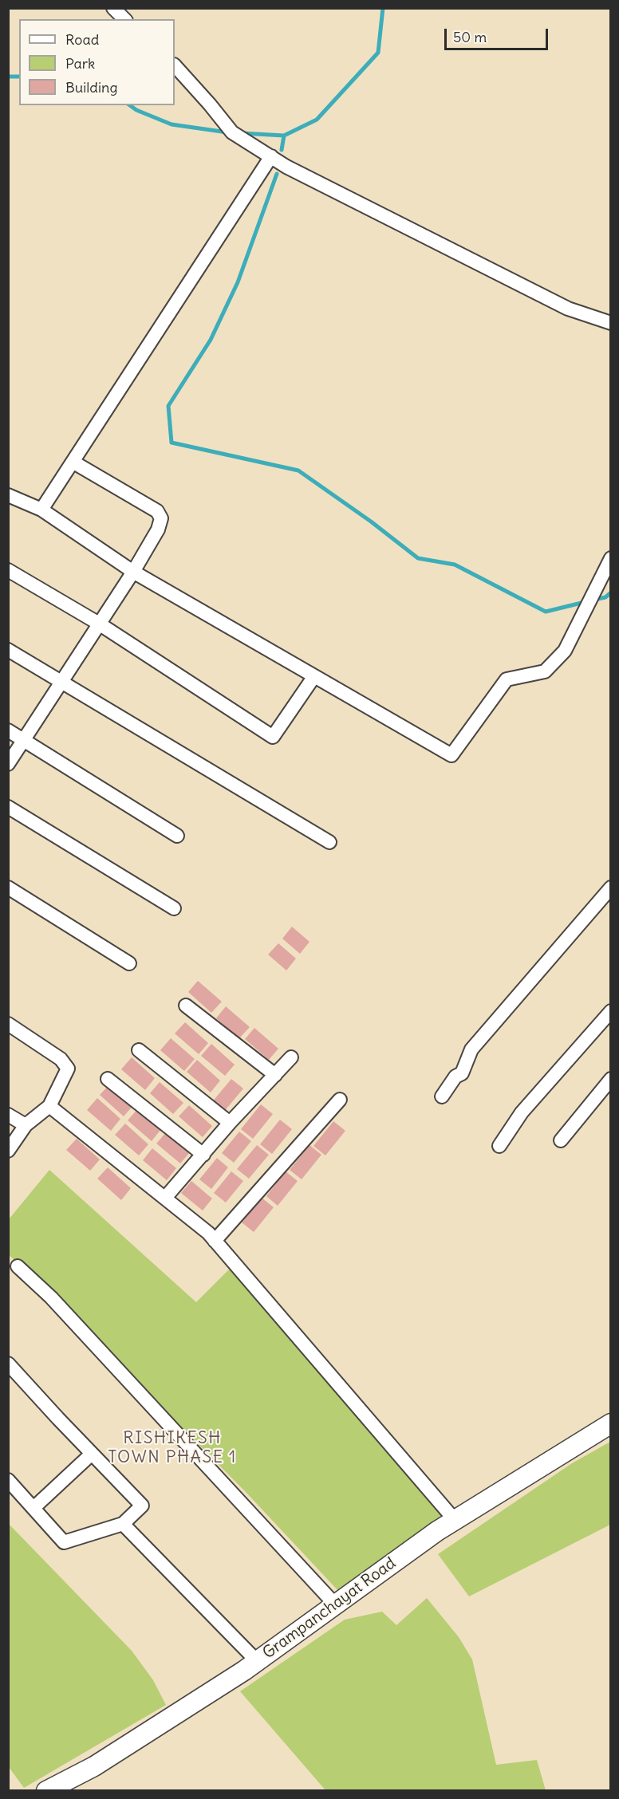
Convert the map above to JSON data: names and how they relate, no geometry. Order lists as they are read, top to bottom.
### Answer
{
  "streets": {
    "street": ["Grampanchayat Road"]
  },
  "districts": ["RISHIKESH TOWN PHASE 1"],
  "legend": ["Road", "Park", "Building"],
  "scale_bar": "50 m"
}
